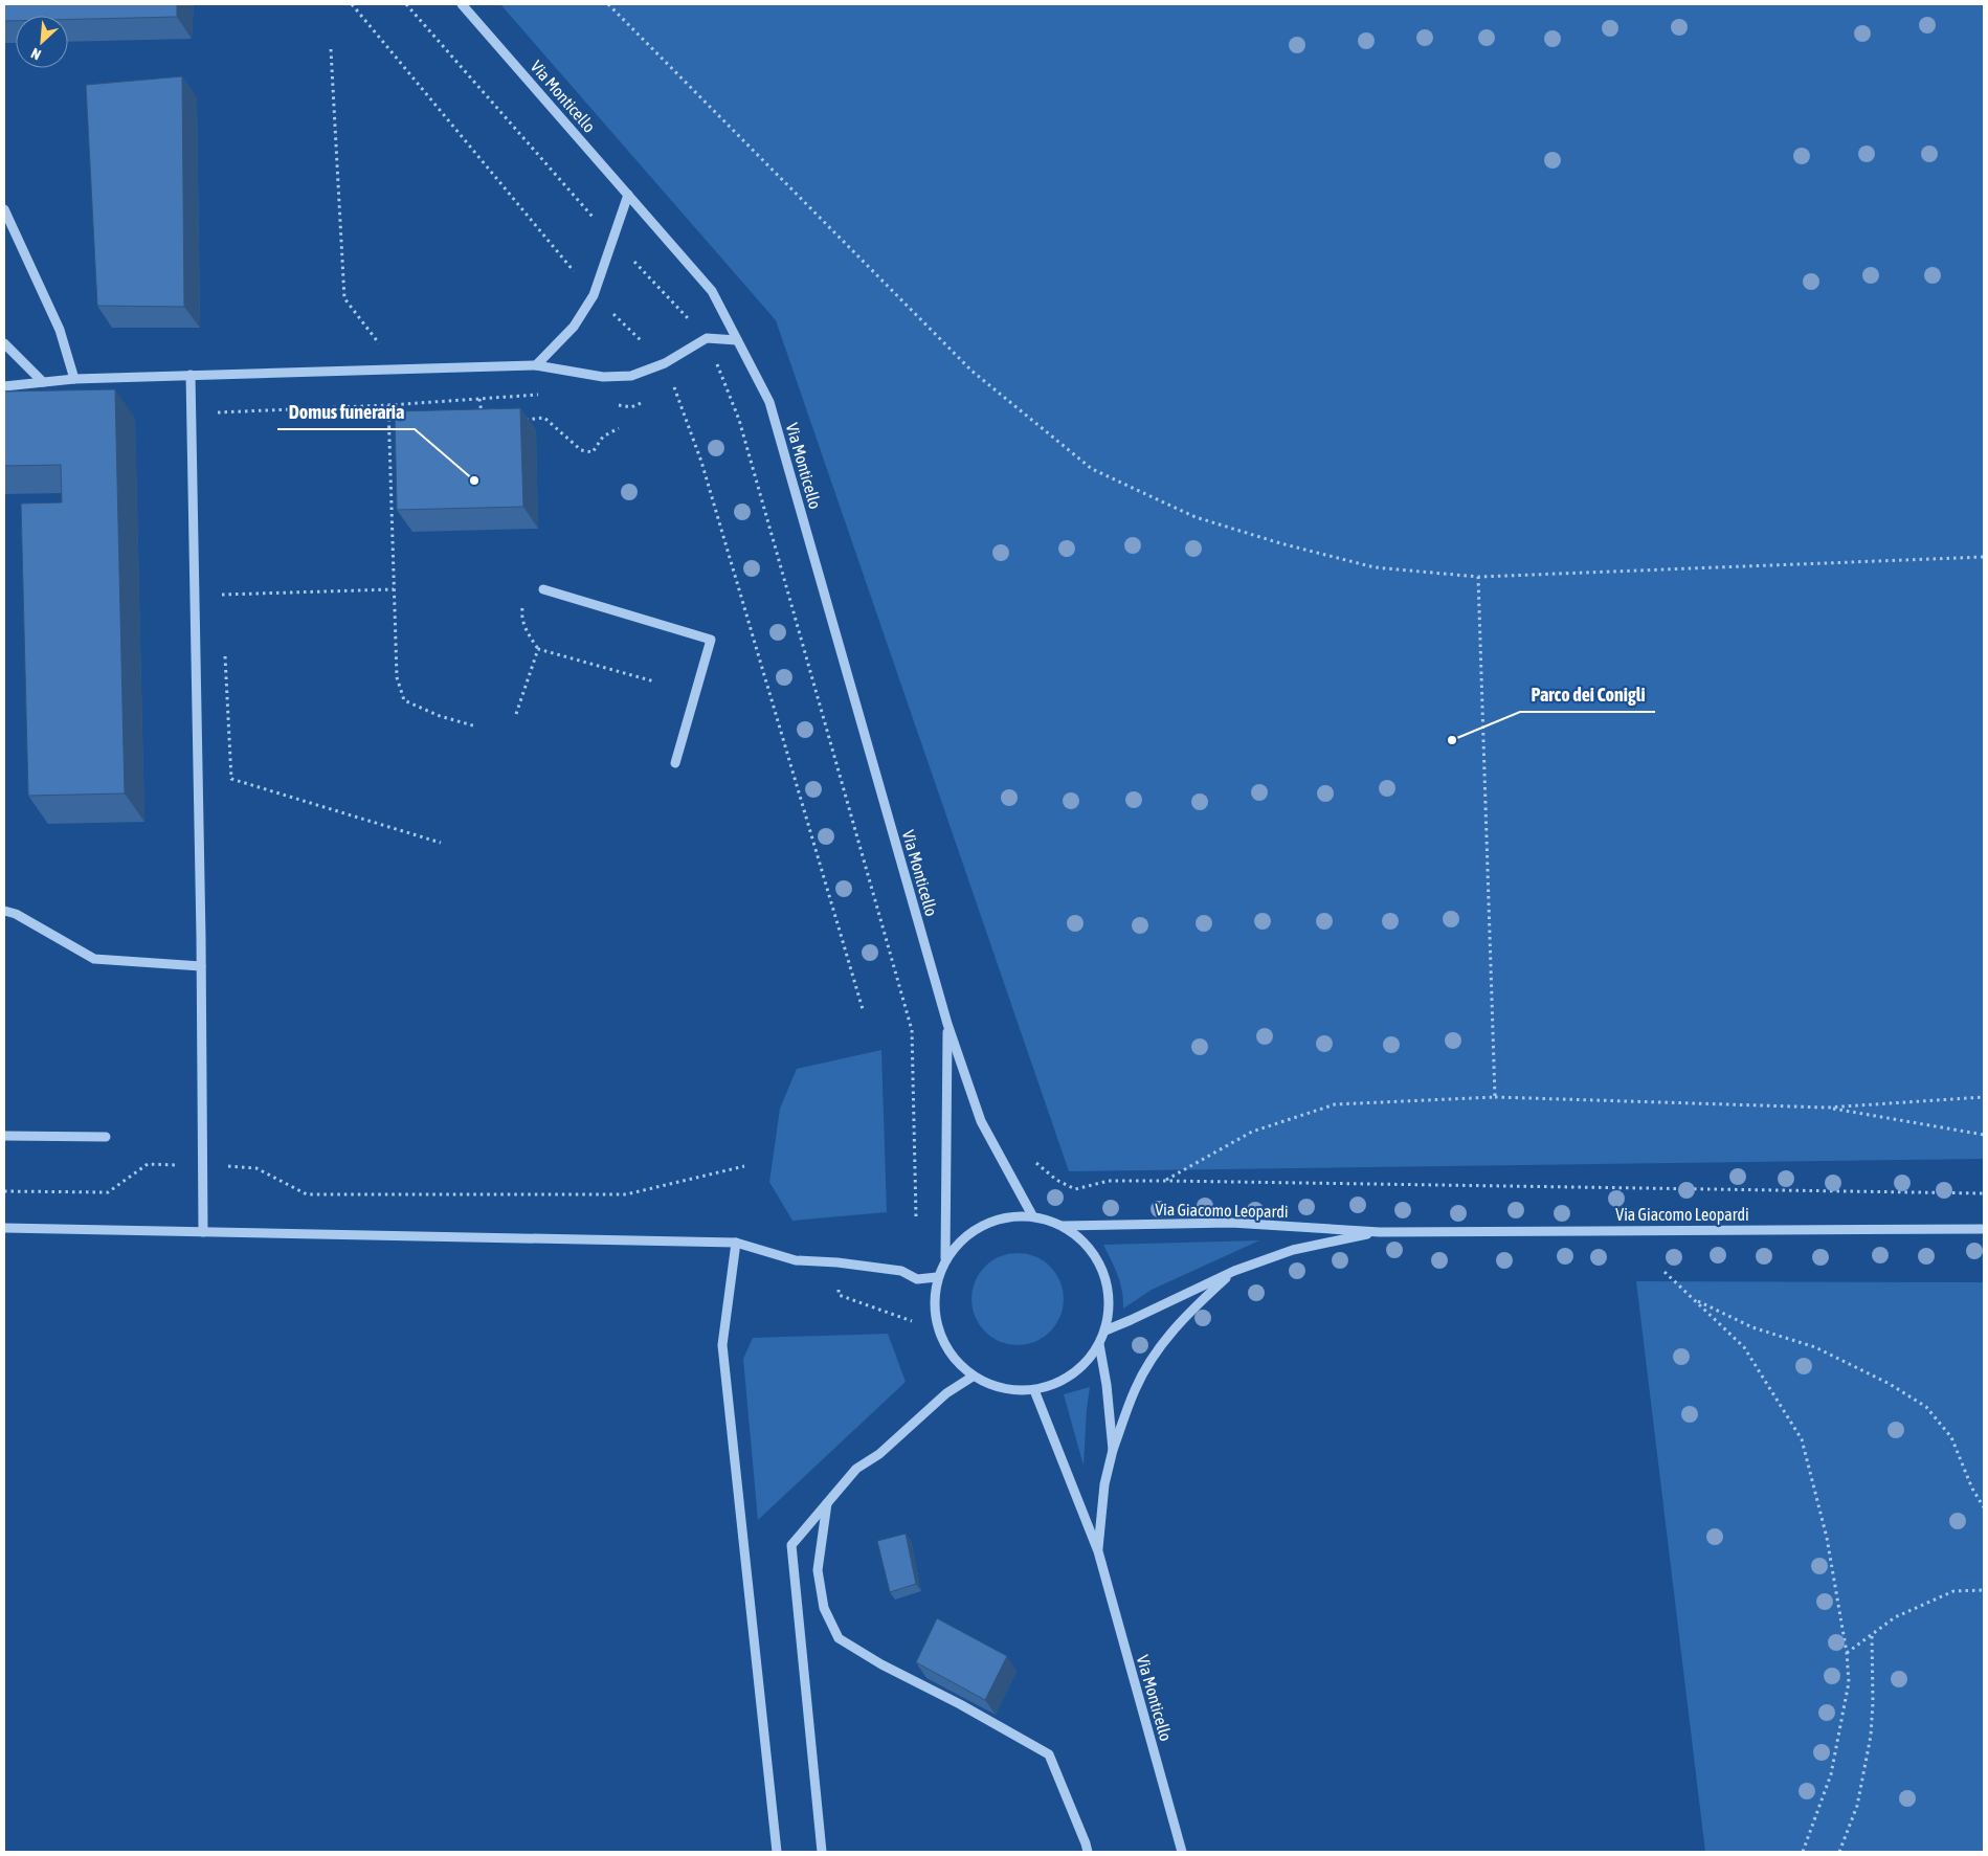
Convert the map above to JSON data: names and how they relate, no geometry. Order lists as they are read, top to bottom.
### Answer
{
  "streets": {
    "street": ["Via Monticello", "Via Giacomo Leopardi"]
  },
  "crossings": [
    ["Via Monticello", "Via Giacomo Leopardi"]
  ],
  "places": ["Domus funeraria", "Parco dei Conigli"],
  "north": "bottom left"
}
